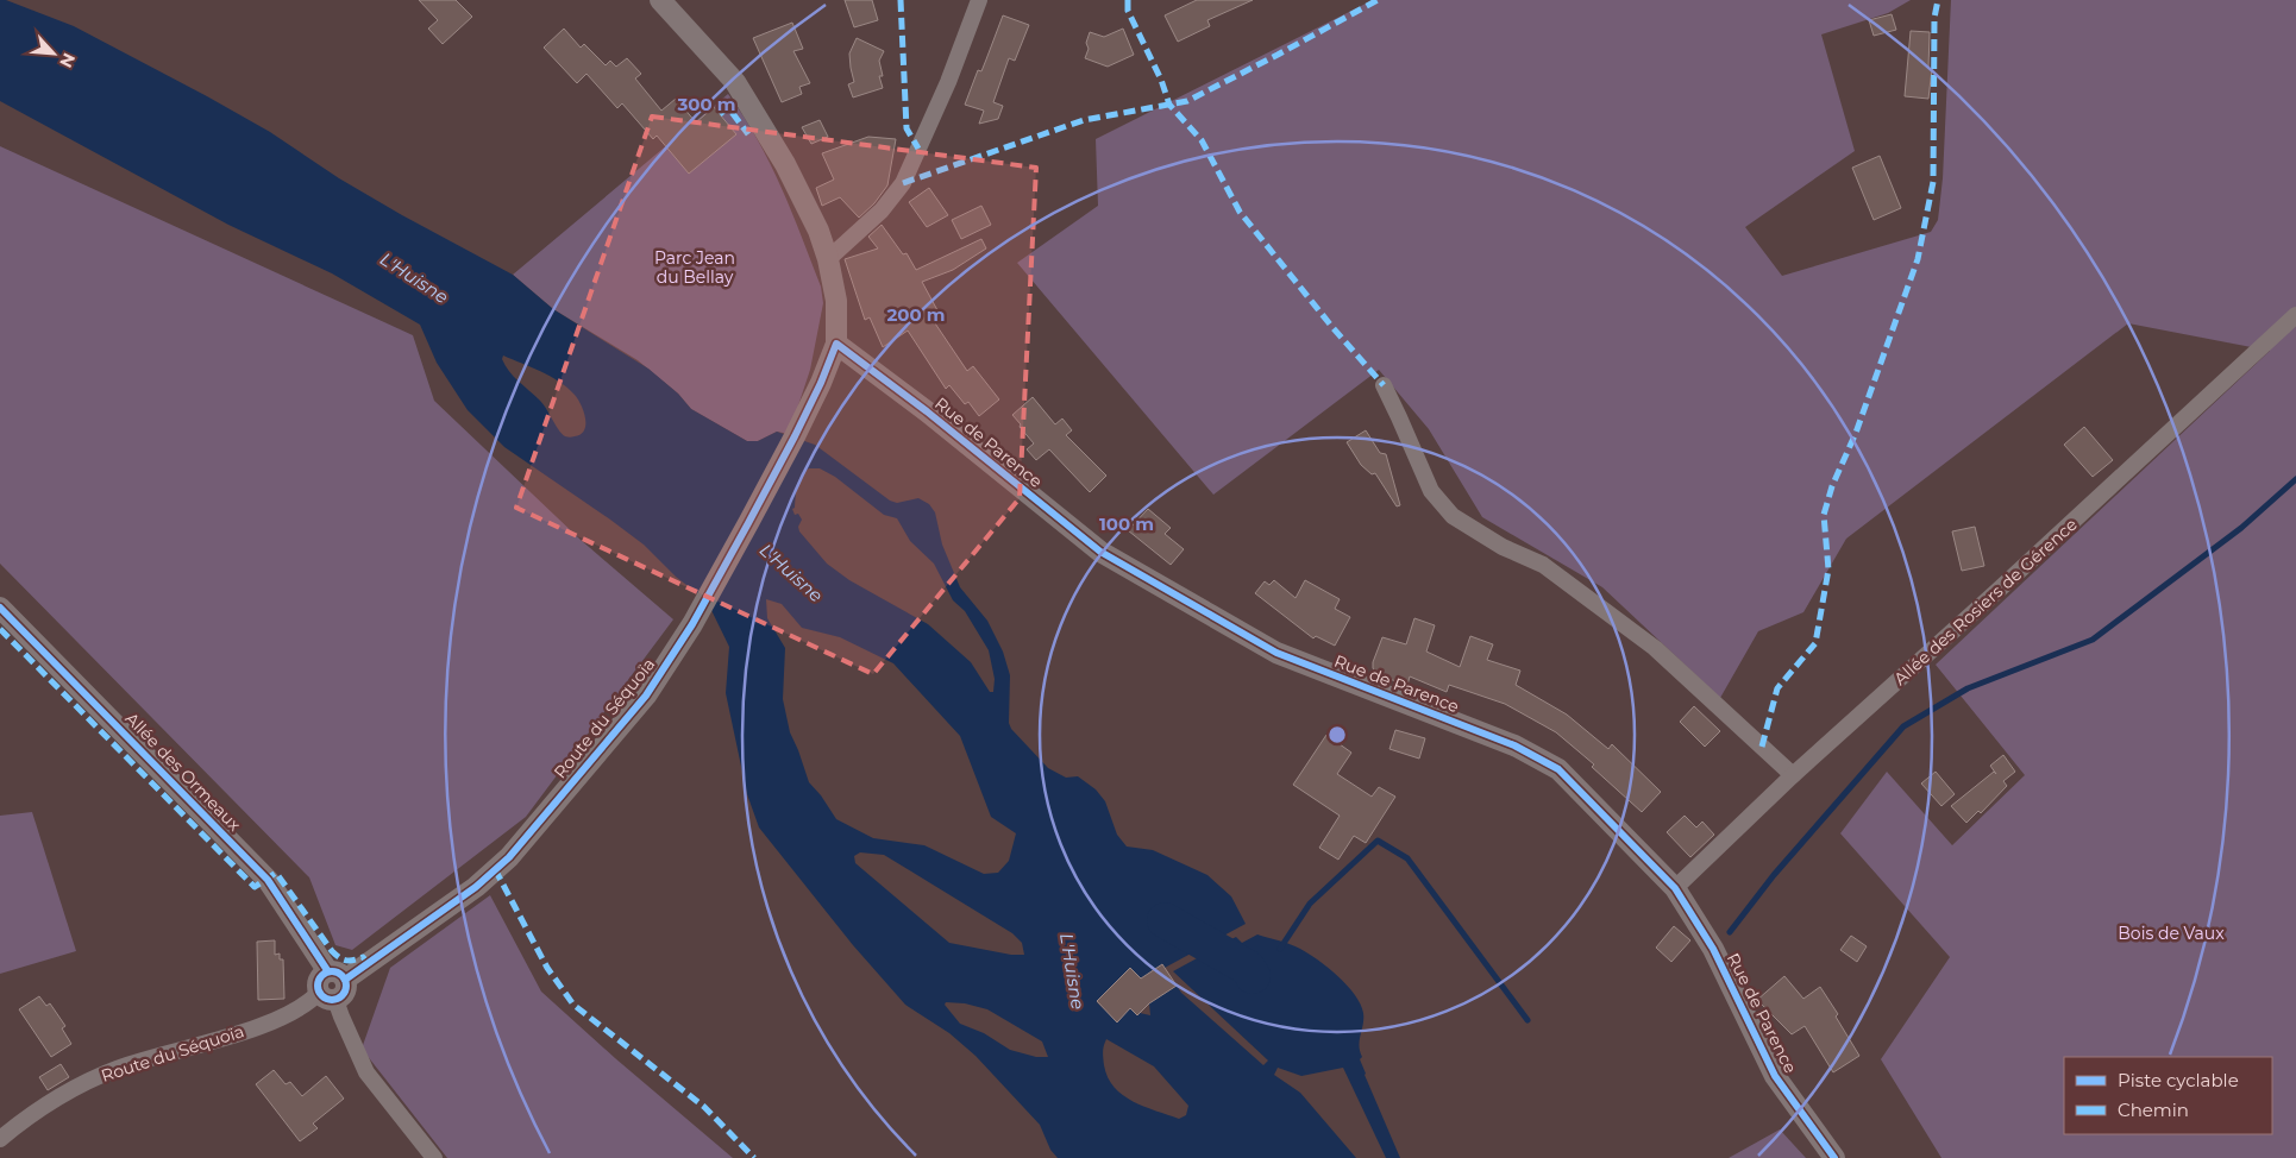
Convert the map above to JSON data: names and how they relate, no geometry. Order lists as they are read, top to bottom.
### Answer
{
  "streets": {
    "street": [
      "Rue de Parence",
      "Allée des Rosiers de Gérence",
      "Route du Séquoïa",
      "Allée des Ormeaux"
    ]
  },
  "crossings": [
    ["Rue de Parence", "Allée des Rosiers de Gérence"],
    ["Rue de Parence", "Route du Séquoïa"],
    ["Route du Séquoïa", "Allée des Ormeaux"]
  ],
  "water": ["L'Huisne"],
  "parks": ["Parc Jean du Bellay", "Bois de Vaux"],
  "legend": ["Piste cyclable", "Chemin"],
  "north": "bottom right",
  "rings": ["300 m", "200 m", "100 m"]
}
